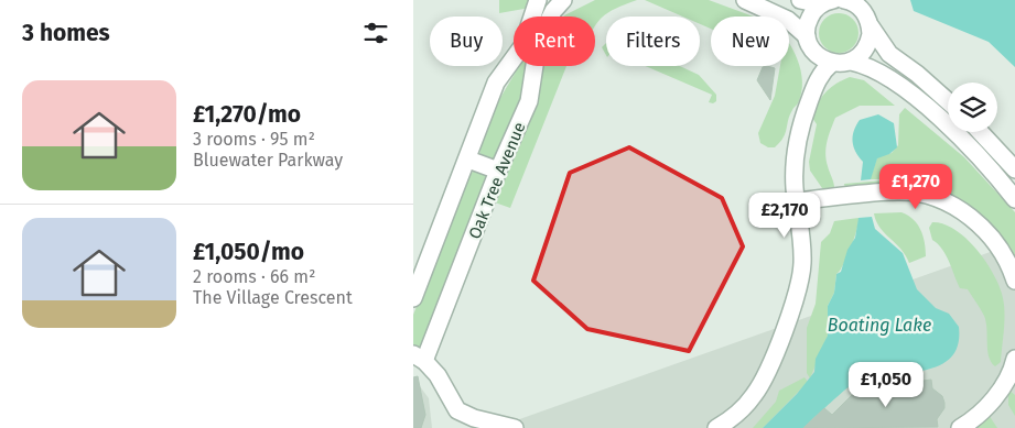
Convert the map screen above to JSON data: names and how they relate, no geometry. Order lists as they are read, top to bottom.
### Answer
{
  "streets": {
    "street": ["Oak Tree Avenue"]
  },
  "water": ["Boating Lake"],
  "page": {
    "heading": "3 homes",
    "chip": [
      "Buy",
      "Rent",
      "Filters",
      "New"
    ],
    "list": [
      {
        "name": "£1,270/mo",
        "note": "3 rooms · 95 m² · Bluewater Parkway"
      },
      {
        "name": "£1,050/mo",
        "note": "2 rooms · 66 m² · The Village Crescent"
      }
    ],
    "price": ["£1,270", "£2,170", "£1,050"]
  }
}
